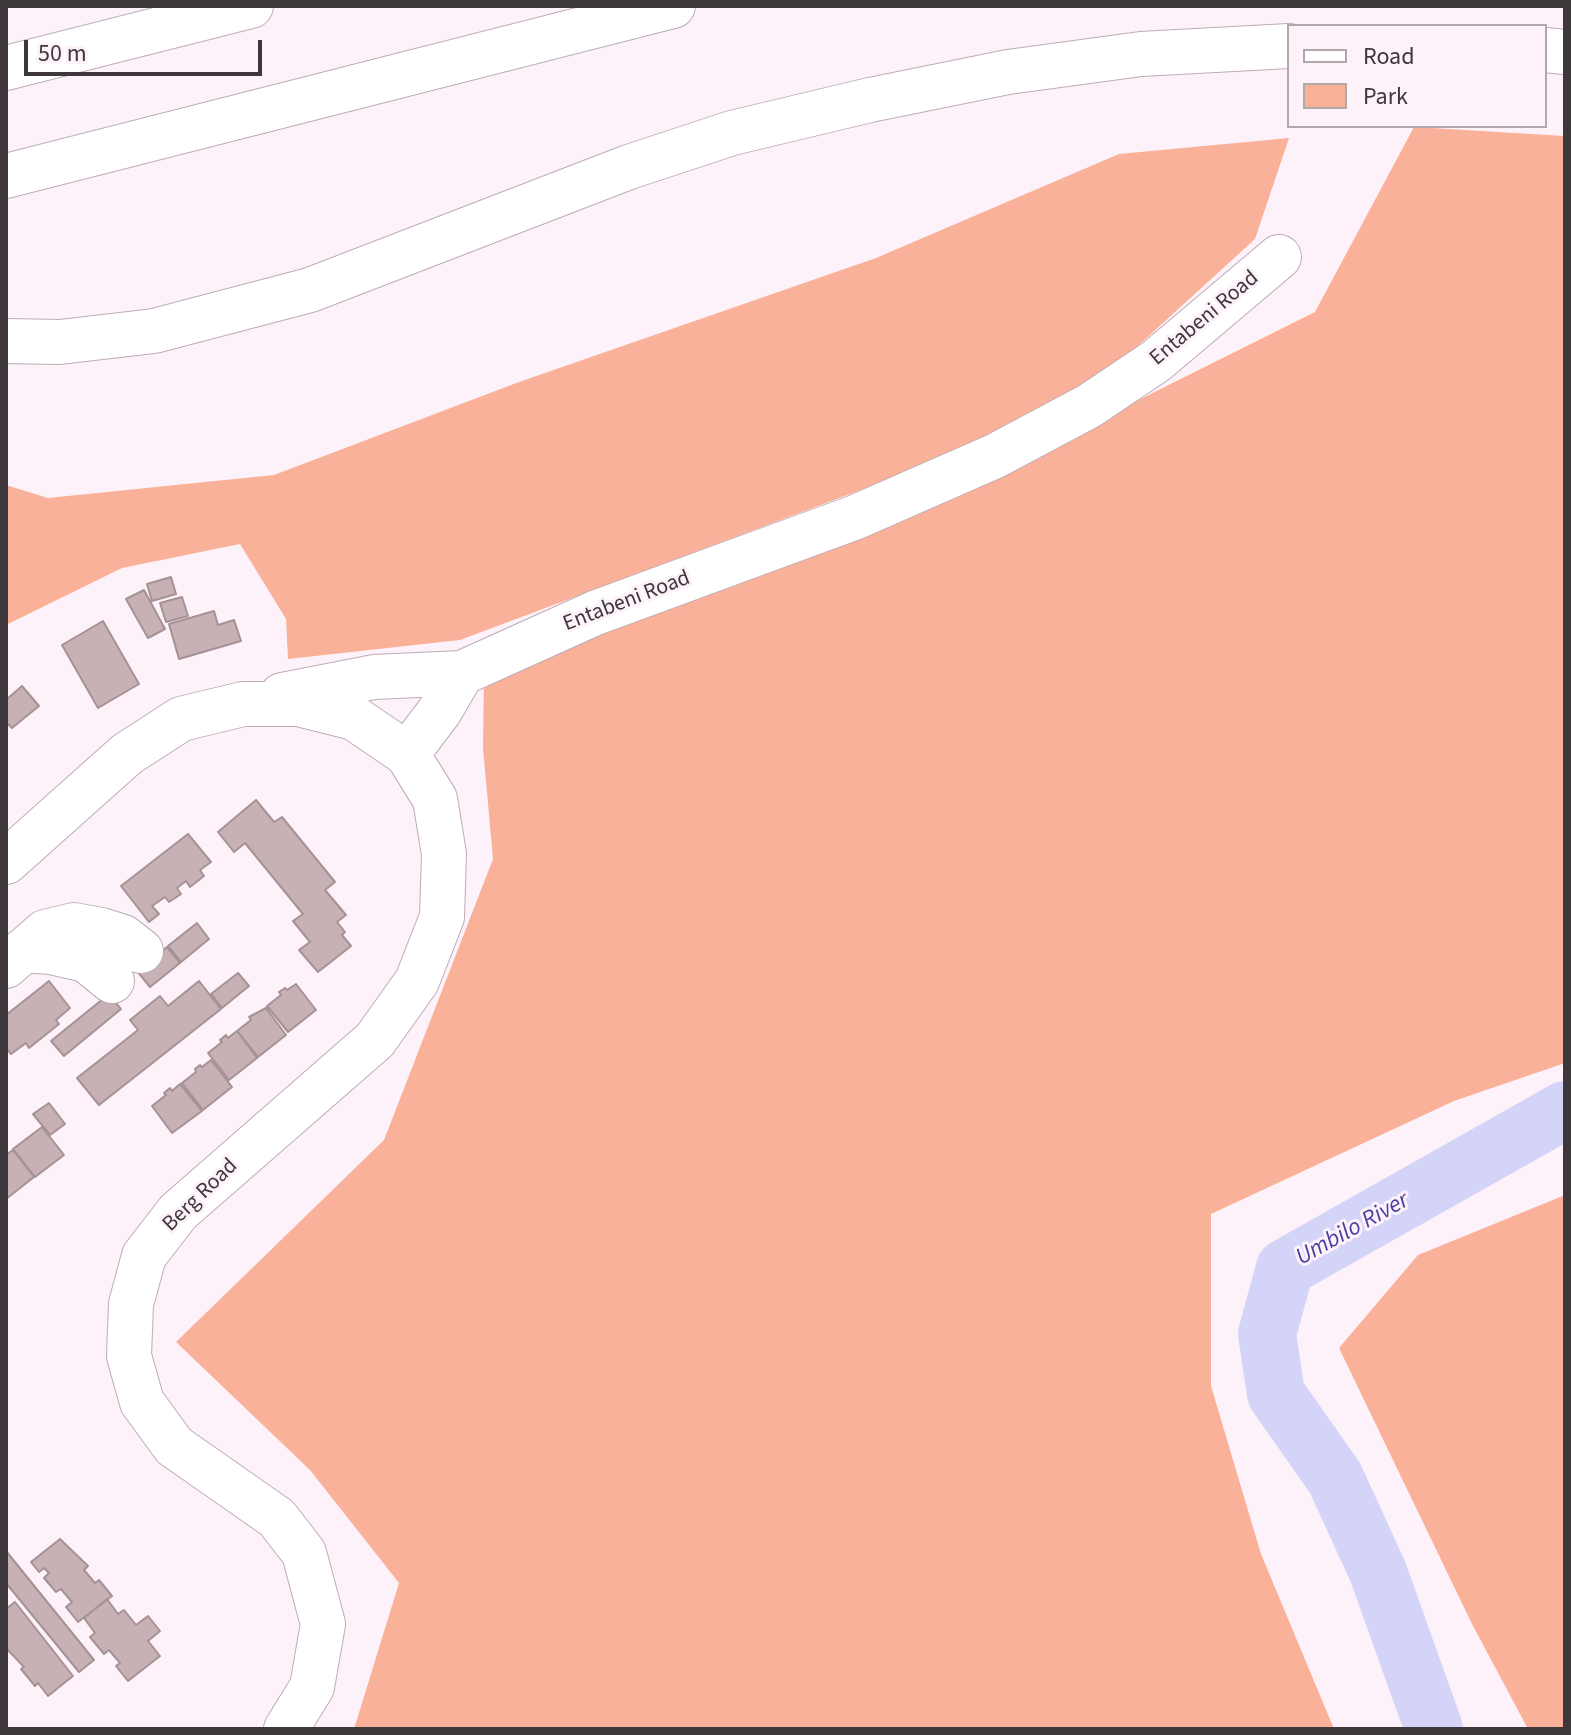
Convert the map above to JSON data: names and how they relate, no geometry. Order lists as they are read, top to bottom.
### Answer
{
  "streets": {
    "main road": ["Entabeni Road", "Berg Road"]
  },
  "water": ["Umbilo River"],
  "legend": ["Road", "Park"],
  "scale_bar": "50 m"
}
